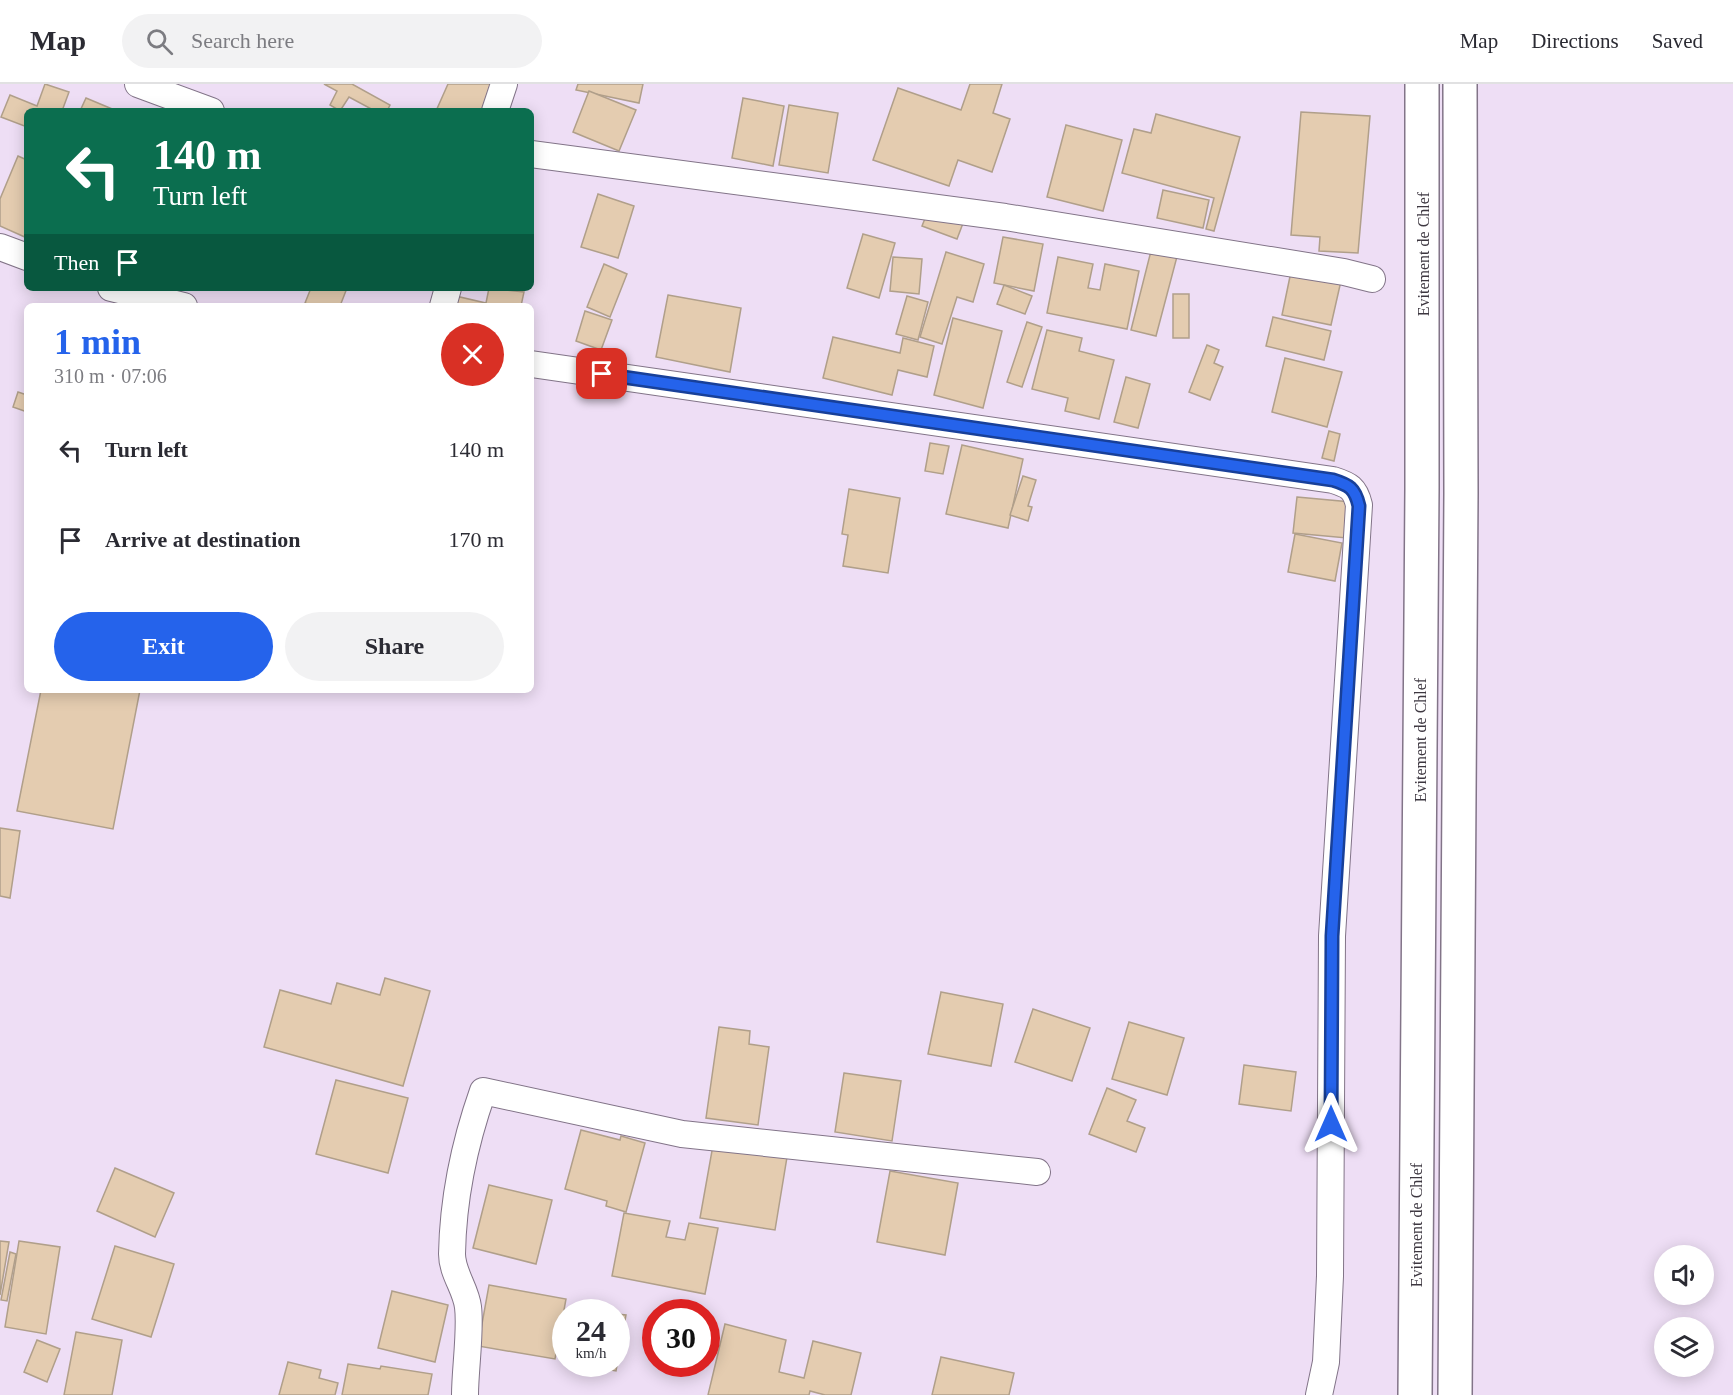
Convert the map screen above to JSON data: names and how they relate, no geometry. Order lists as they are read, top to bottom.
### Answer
{
  "streets": {
    "highway": ["Evitement de Chlef"]
  },
  "page": {
    "header": "Map",
    "search": "Search here",
    "nav": ["Map", "Directions", "Saved"],
    "turn": ["140 m", "Turn left"],
    "then": "Then",
    "heading": ["1 min", "310 m · 07:06"],
    "list": [
      {
        "name": "Turn left",
        "value": "140 m"
      },
      {
        "name": "Arrive at destination",
        "value": "170 m"
      }
    ],
    "buttons": ["Exit", "Share"],
    "speed": "24 km/h",
    "limit": "30"
  }
}
